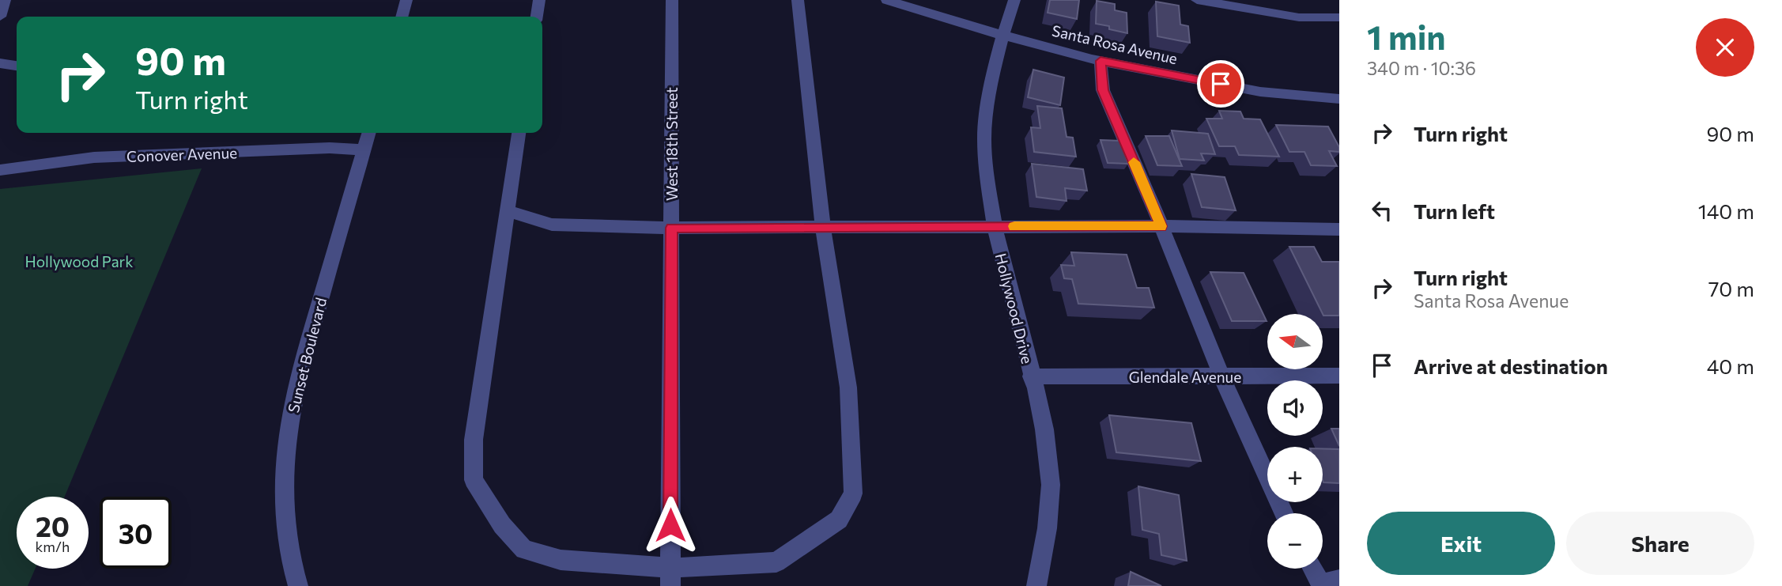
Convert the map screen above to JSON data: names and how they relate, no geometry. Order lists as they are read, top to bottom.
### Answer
{
  "streets": {
    "street": [
      "Santa Rosa Avenue",
      "West 18th Street",
      "Conover Avenue",
      "Hollywood Drive",
      "Sunset Boulevard",
      "Glendale Avenue"
    ]
  },
  "crossings": [
    ["Santa Rosa Avenue", "Hollywood Drive"],
    ["Conover Avenue", "Sunset Boulevard"],
    ["Hollywood Drive", "Glendale Avenue"]
  ],
  "parks": ["Hollywood Park"],
  "north": "left",
  "page": {
    "heading": ["1 min", "340 m · 10:36"],
    "turn": ["90 m", "Turn right"],
    "list": [
      {
        "name": "Turn right",
        "value": "90 m"
      },
      {
        "name": "Turn left",
        "value": "140 m"
      },
      {
        "name": "Turn right",
        "note": "Santa Rosa Avenue",
        "value": "70 m"
      },
      {
        "name": "Arrive at destination",
        "value": "40 m"
      }
    ],
    "map_buttons": ["+", "−"],
    "speed": "20 km/h",
    "limit": "30",
    "buttons": ["Exit", "Share"]
  }
}
